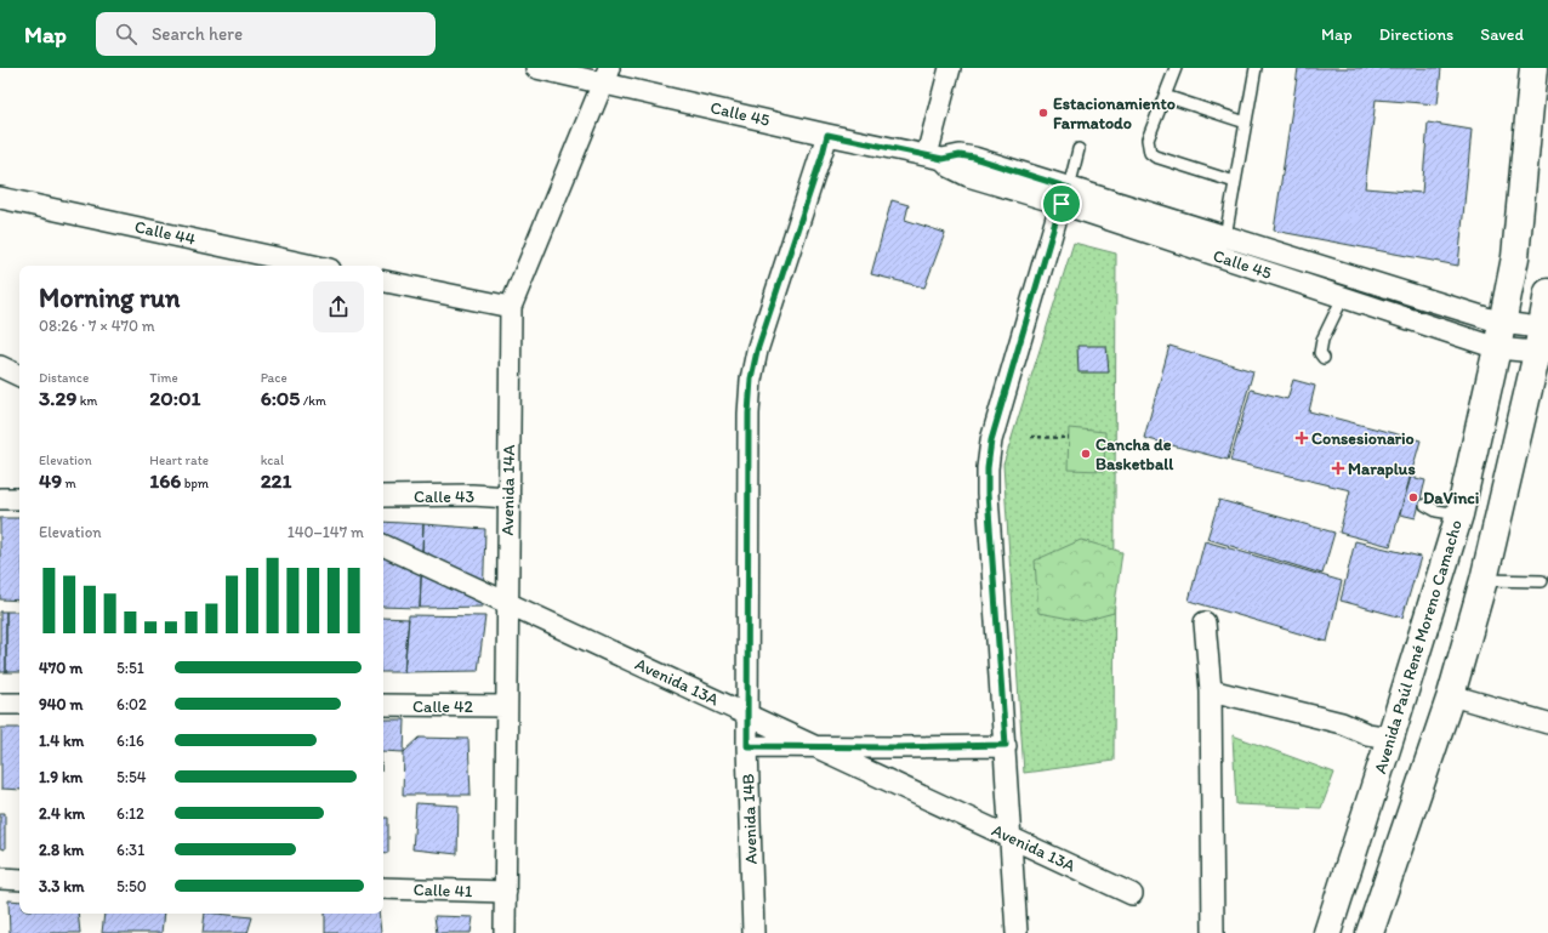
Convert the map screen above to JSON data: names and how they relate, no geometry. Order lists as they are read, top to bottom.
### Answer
{
  "streets": {
    "main road": ["Avenida Paúl René Moreno Camacho"],
    "street": [
      "Calle 45",
      "Calle 44",
      "Avenida 14A",
      "Calle 43",
      "Avenida 13A",
      "Calle 42",
      "Avenida 14B",
      "Calle 41"
    ]
  },
  "crossings": [
    ["Calle 45", "Avenida 14A"],
    ["Calle 45", "Avenida Paúl René Moreno Camacho"],
    ["Calle 45", "Avenida 14B"],
    ["Avenida 14A", "Calle 43"],
    ["Avenida 14A", "Calle 42"],
    ["Avenida 14A", "Calle 41"]
  ],
  "places": {
    "other": ["Estacionamiento Farmatodo", "Cancha de Basketball", "DaVinci"],
    "health": ["Consesionario", "Maraplus"]
  },
  "page": {
    "header": "Map",
    "search": "Search here",
    "nav": ["Map", "Directions", "Saved"],
    "heading": ["Morning run", "08:26 · 7 × 470 m"],
    "stats": [
      ["Distance", "3.29 km"],
      ["Time", "20:01"],
      ["Pace", "6:05 /km"],
      ["Elevation", "49 m"],
      ["Heart rate", "166 bpm"],
      ["kcal", "221"]
    ],
    "chart": ["Elevation", "140–147 m"],
    "list": [
      {
        "name": "470 m",
        "note": "5:51"
      },
      {
        "name": "940 m",
        "note": "6:02"
      },
      {
        "name": "1.4 km",
        "note": "6:16"
      },
      {
        "name": "1.9 km",
        "note": "5:54"
      },
      {
        "name": "2.4 km",
        "note": "6:12"
      },
      {
        "name": "2.8 km",
        "note": "6:31"
      },
      {
        "name": "3.3 km",
        "note": "5:50"
      }
    ]
  }
}
